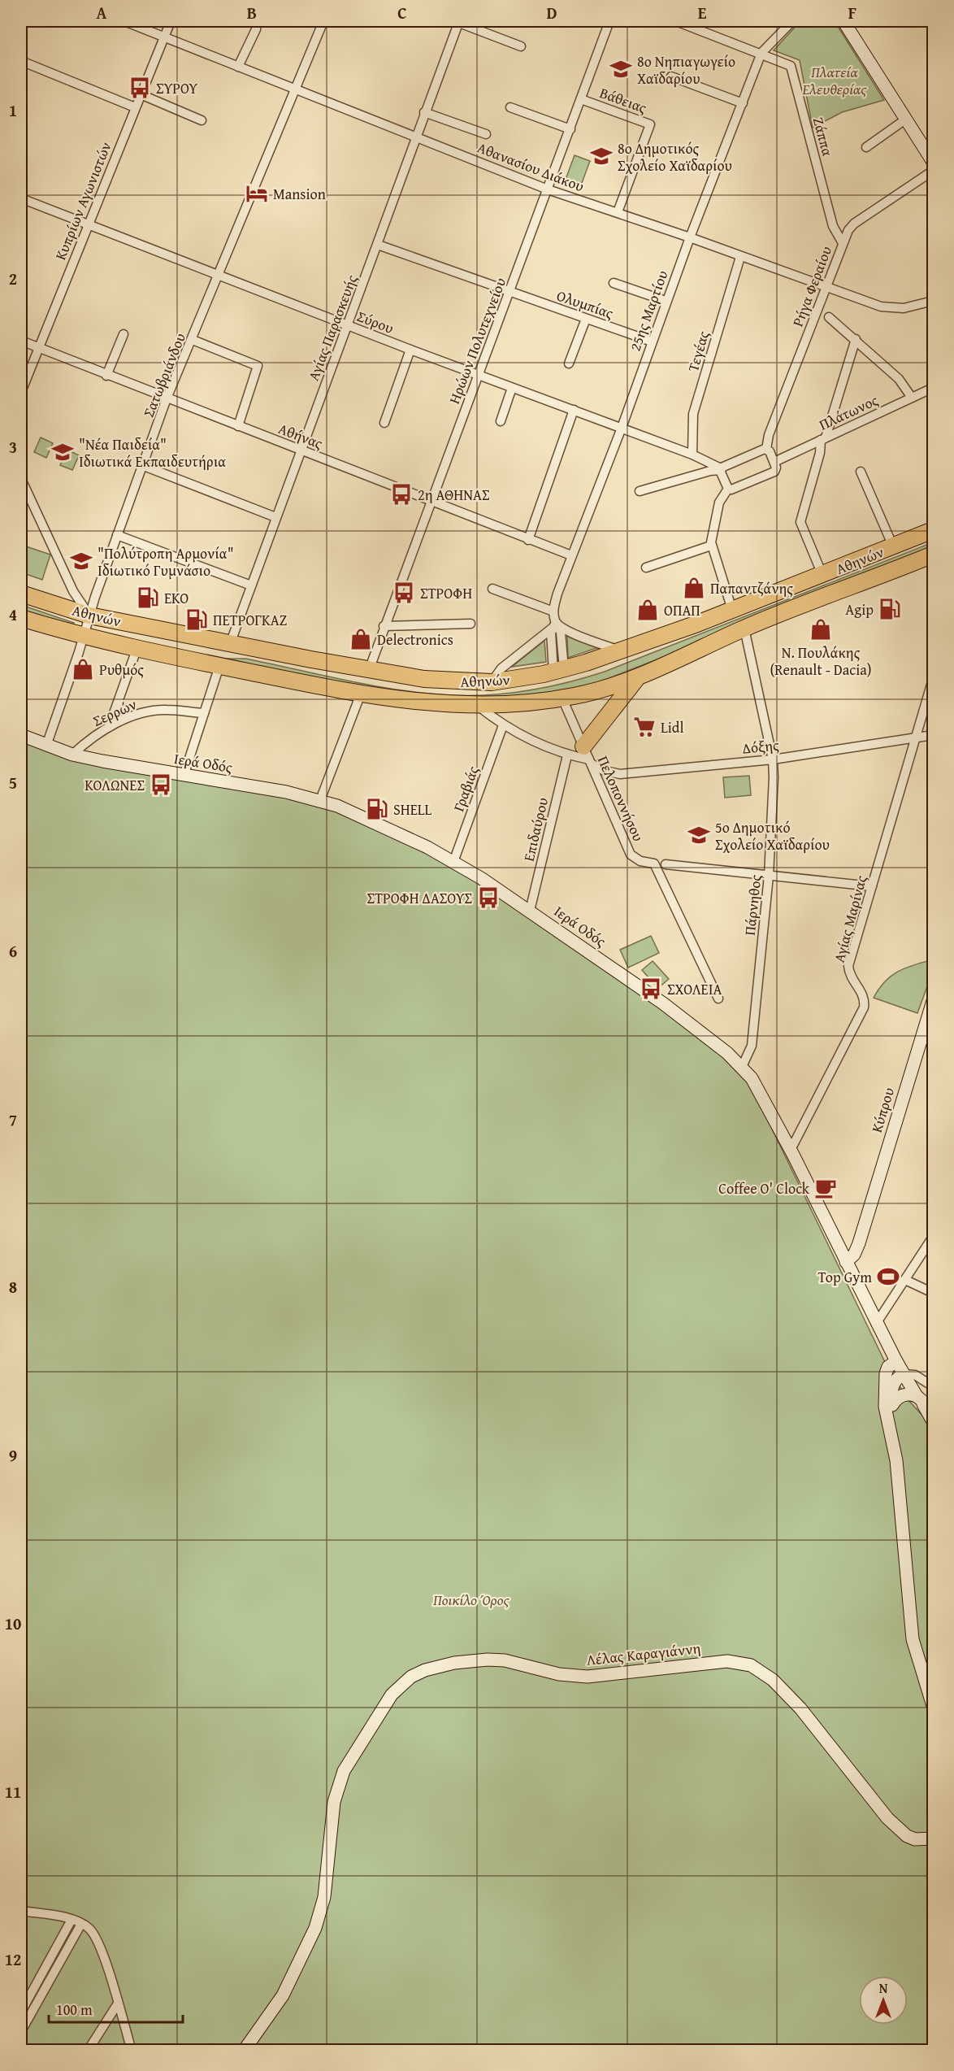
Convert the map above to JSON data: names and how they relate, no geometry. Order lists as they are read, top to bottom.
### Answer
{
  "streets": {
    "highway": ["Αθηνών"],
    "street": [
      "Βάθειας",
      "Ζάππα",
      "Αθανασίου Διάκου",
      "Κυπρίων Αγωνιστών",
      "Ρήγα Φεραίου",
      "Ολυμπίας",
      "25ης Μαρτίου",
      "Σύρου",
      "Αγίας Παρασκευής",
      "Ηρώων Πολυτεχνείου",
      "Τεγέας",
      "Σατωβριάνδου",
      "Πλάτωνος",
      "Αθήνας",
      "Σερρών",
      "Δόξης",
      "Ιερά Οδός",
      "Γραβιάς",
      "Πελοποννήσου",
      "Επιδαύρου",
      "Πάρνηθος",
      "Αγίας Μαρίνας",
      "Κύπρου",
      "Λέλας Καραγιάννη"
    ]
  },
  "crossings": [
    ["Βάθειας", "Αθανασίου Διάκου"],
    ["Βάθειας", "Ηρώων Πολυτεχνείου"],
    ["Ζάππα", "Ρήγα Φεραίου"],
    ["Ζάππα", "25ης Μαρτίου"],
    ["Αθανασίου Διάκου", "Κυπρίων Αγωνιστών"],
    ["Αθανασίου Διάκου", "Ρήγα Φεραίου"],
    ["Αθανασίου Διάκου", "25ης Μαρτίου"],
    ["Αθανασίου Διάκου", "Αγίας Παρασκευής"],
    ["Αθανασίου Διάκου", "Ηρώων Πολυτεχνείου"],
    ["Αθανασίου Διάκου", "Τεγέας"],
    ["Αθανασίου Διάκου", "Σατωβριάνδου"],
    ["Κυπρίων Αγωνιστών", "Σύρου"],
    ["Κυπρίων Αγωνιστών", "Αθήνας"],
    ["Ολυμπίας", "25ης Μαρτίου"],
    ["Ολυμπίας", "Αγίας Παρασκευής"],
    ["Ολυμπίας", "Ηρώων Πολυτεχνείου"],
    ["25ης Μαρτίου", "Σύρου"],
    ["25ης Μαρτίου", "Αθήνας"],
    ["25ης Μαρτίου", "Αθηνών"],
    ["Σύρου", "Αγίας Παρασκευής"],
    ["Σύρου", "Ηρώων Πολυτεχνείου"],
    ["Σύρου", "Τεγέας"],
    ["Σύρου", "Σατωβριάνδου"],
    ["Αγίας Παρασκευής", "Αθήνας"],
    ["Αγίας Παρασκευής", "Αθηνών"],
    ["Ηρώων Πολυτεχνείου", "Αθήνας"],
    ["Ηρώων Πολυτεχνείου", "Αθηνών"],
    ["Σατωβριάνδου", "Αθήνας"],
    ["Σατωβριάνδου", "Αθηνών"],
    ["Σατωβριάνδου", "Ιερά Οδός"],
    ["Αθηνών", "Δόξης"],
    ["Αθηνών", "Γραβιάς"],
    ["Αθηνών", "Πελοποννήσου"],
    ["Αθηνών", "Επιδαύρου"],
    ["Αθηνών", "Πάρνηθος"],
    ["Σερρών", "Ιερά Οδός"],
    ["Δόξης", "Πελοποννήσου"],
    ["Δόξης", "Πάρνηθος"],
    ["Δόξης", "Αγίας Μαρίνας"],
    ["Ιερά Οδός", "Γραβιάς"],
    ["Ιερά Οδός", "Επιδαύρου"],
    ["Ιερά Οδός", "Πάρνηθος"],
    ["Ιερά Οδός", "Αγίας Μαρίνας"],
    ["Ιερά Οδός", "Κύπρου"]
  ],
  "parks": ["Πλατεία Ελευθερίας", "Ποικίλο Όρος"],
  "places": {
    "school or university": [
      "8ο Νηπιαγωγείο Χαϊδαρίου",
      "8ο Δημοτικός Σχολείο Χαϊδαρίου",
      "\"Νέα Παιδεία\" Ιδιωτικά Εκπαιδευτήρια",
      "\"Πολύτροπη Αρμονία\" Ιδιωτικό Γυμνάσιο",
      "5ο Δημοτικό Σχολείο Χαϊδαρίου"
    ],
    "bus stop": [
      "ΣΥΡΟΥ",
      "2η ΑΘΗΝΑΣ",
      "ΣΤΡΟΦΗ",
      "ΚΟΛΩΝΕΣ",
      "ΣΤΡΟΦΗ ΔΑΣΟΥΣ",
      "ΣΧΟΛΕΙΑ"
    ],
    "hotel": ["Mansion"],
    "shop": [
      "Παπαντζάνης",
      "ΟΠΑΠ",
      "Ν. Πουλάκης (Renault - Dacia)",
      "Delectronics",
      "Ρυθμός"
    ],
    "fuel station": [
      "EKO",
      "Agip",
      "ΠΕΤΡΟΓΚΑΖ",
      "SHELL"
    ],
    "supermarket": ["Lidl"],
    "cafe": ["Coffee O' Clock"],
    "sports": ["Top Gym"]
  },
  "scale_bar": "100 m",
  "north": "top",
  "grid": {
    "columns": [
      "A",
      "B",
      "C",
      "D",
      "E",
      "F"
    ],
    "rows": [
      "1",
      "2",
      "3",
      "4",
      "5",
      "6",
      "7",
      "8",
      "9",
      "10",
      "11",
      "12"
    ]
  }
}
